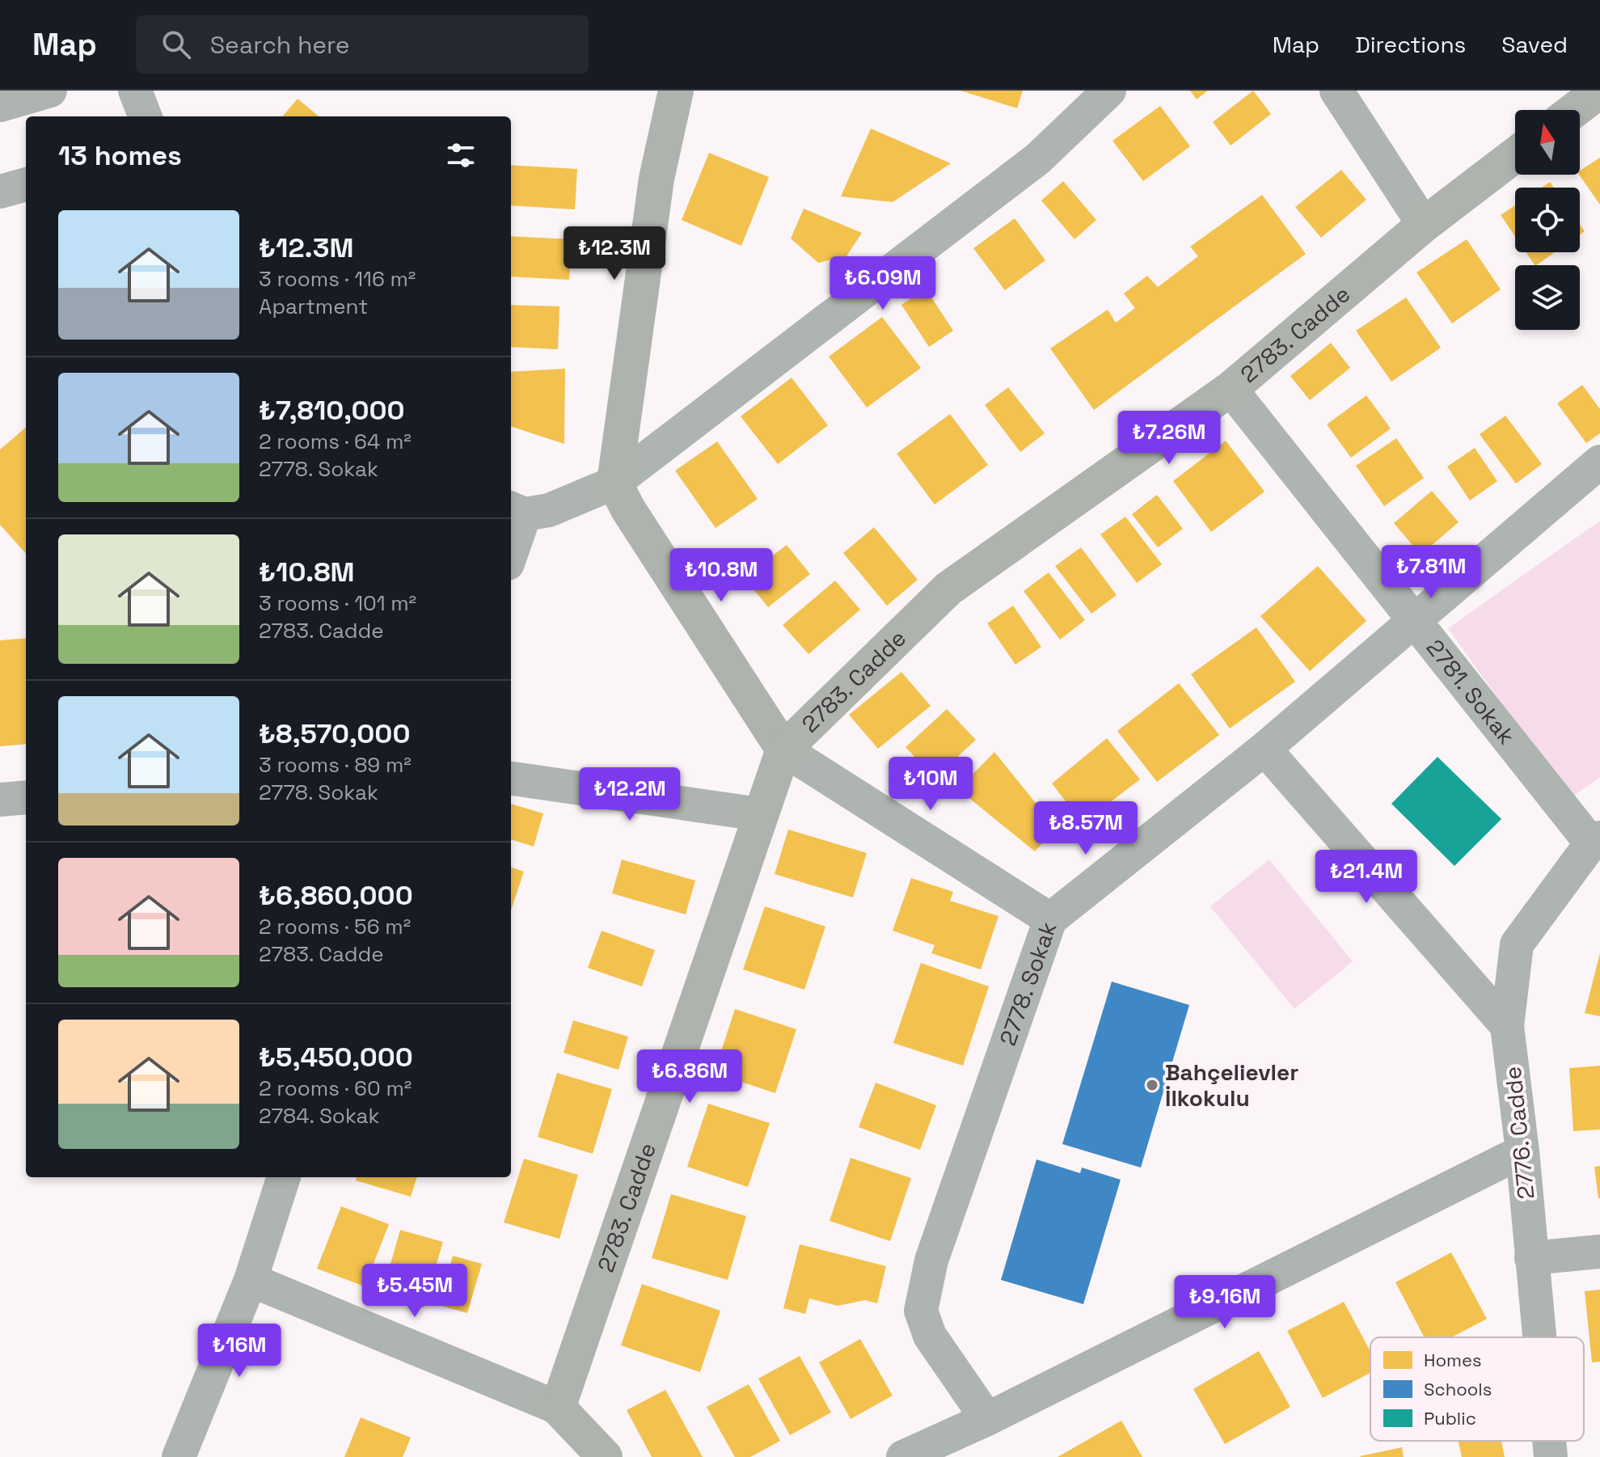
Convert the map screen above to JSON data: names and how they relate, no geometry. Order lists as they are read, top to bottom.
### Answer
{
  "streets": {
    "main road": ["2783. Cadde"],
    "street": ["2781. Sokak", "2778. Sokak", "2776. Cadde"]
  },
  "crossings": [
    ["2783. Cadde", "2781. Sokak"],
    ["2781. Sokak", "2778. Sokak"],
    ["2781. Sokak", "2776. Cadde"]
  ],
  "places": ["Bahçelievler İlkokulu"],
  "legend": ["Homes", "Schools", "Public"],
  "north": "top",
  "page": {
    "header": "Map",
    "search": "Search here",
    "nav": ["Map", "Directions", "Saved"],
    "heading": "13 homes",
    "list": [
      {
        "name": "₺12.3M",
        "note": "3 rooms · 116 m² · Apartment"
      },
      {
        "name": "₺7,810,000",
        "note": "2 rooms · 64 m² · 2778. Sokak"
      },
      {
        "name": "₺10.8M",
        "note": "3 rooms · 101 m² · 2783. Cadde"
      },
      {
        "name": "₺8,570,000",
        "note": "3 rooms · 89 m² · 2778. Sokak"
      },
      {
        "name": "₺6,860,000",
        "note": "2 rooms · 56 m² · 2783. Cadde"
      },
      {
        "name": "₺5,450,000",
        "note": "2 rooms · 60 m² · 2784. Sokak"
      }
    ],
    "price": [
      "₺12.3M",
      "₺6.09M",
      "₺7.26M",
      "₺7.81M",
      "₺10.8M",
      "₺10M",
      "₺12.2M",
      "₺8.57M",
      "₺21.4M",
      "₺6.86M",
      "₺5.45M",
      "₺9.16M",
      "₺16M"
    ]
  }
}
